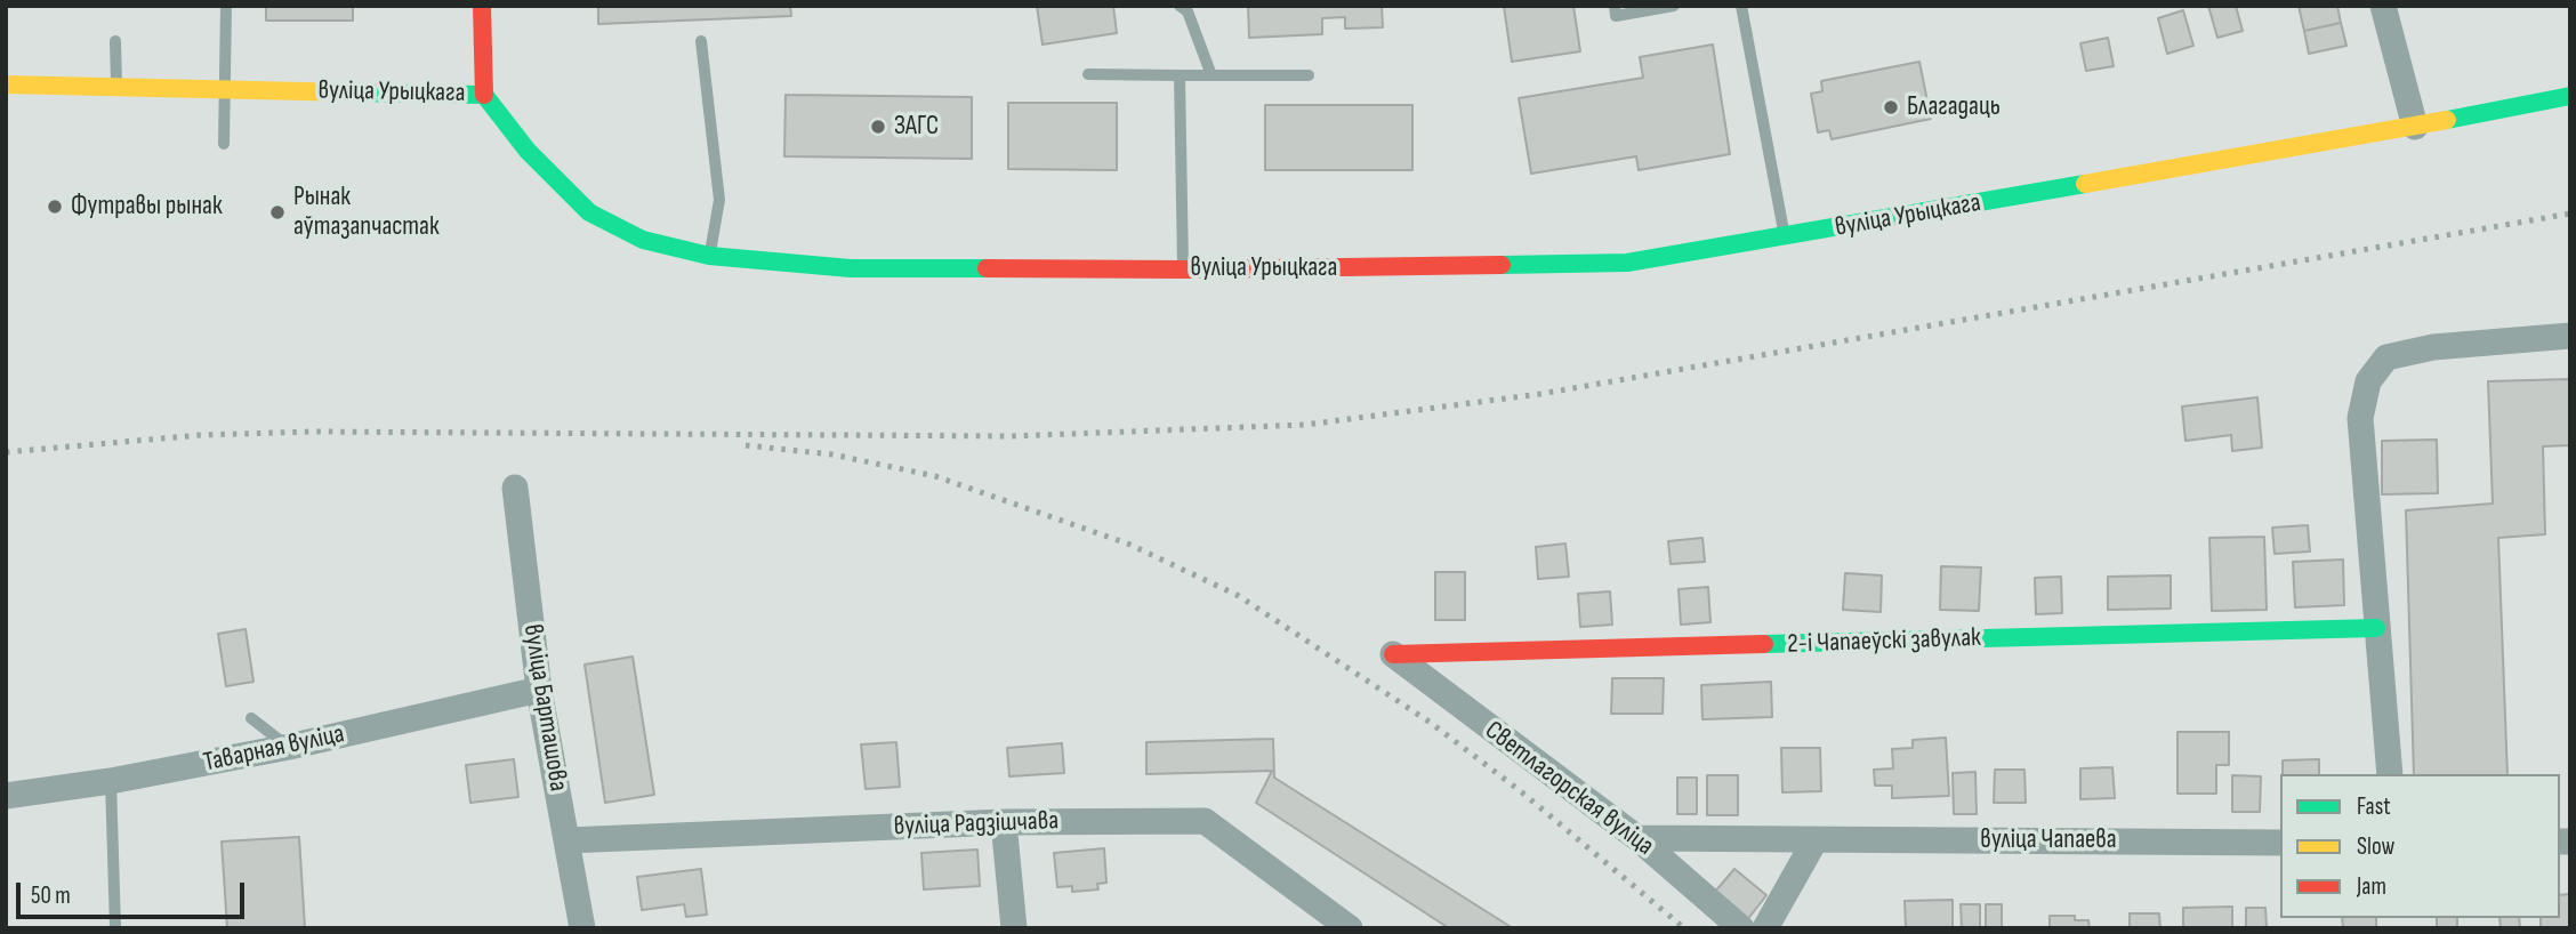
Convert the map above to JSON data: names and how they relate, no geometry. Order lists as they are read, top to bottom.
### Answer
{
  "streets": {
    "main road": ["вуліца Урыцкага", "2-і Чапаеўскі завулак"],
    "street": [
      "вуліца Барташова",
      "Таварная вуліца",
      "Светлагорская вуліца",
      "вуліца Радзішчава",
      "вуліца Чапаева"
    ]
  },
  "crossings": [
    ["2-і Чапаеўскі завулак", "Светлагорская вуліца"],
    ["вуліца Барташова", "Таварная вуліца"],
    ["вуліца Барташова", "вуліца Радзішчава"],
    ["Светлагорская вуліца", "вуліца Чапаева"]
  ],
  "places": [
    "Благадаць",
    "ЗАГС",
    "Футравы рынак",
    "Рынак аўтазапчастак"
  ],
  "legend": ["Fast", "Slow", "Jam"],
  "scale_bar": "50 m"
}
